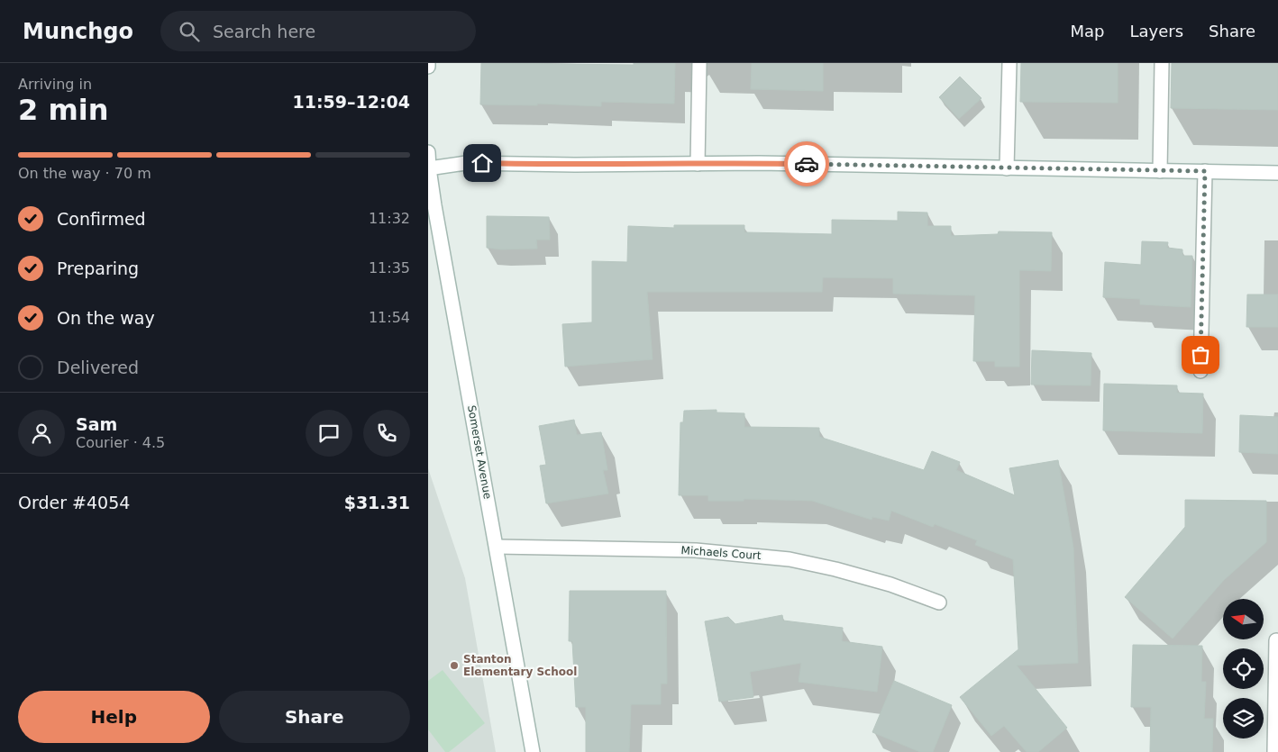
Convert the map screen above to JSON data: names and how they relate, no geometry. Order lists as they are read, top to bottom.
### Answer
{
  "streets": {
    "street": ["Somerset Avenue", "Michaels Court"]
  },
  "crossings": [
    ["Somerset Avenue", "Michaels Court"]
  ],
  "places": ["Stanton Elementary School"],
  "north": "left",
  "page": {
    "header": "Munchgo",
    "search": "Search here",
    "nav": ["Map", "Layers", "Share"],
    "heading": ["2 min", "Arriving in", "11:59–12:04"],
    "panel": [
      "Sam",
      "Courier · 4.5",
      "Order #4054",
      "$31.31"
    ],
    "bar": "On the way · 70 m",
    "list": [
      ["Confirmed", "11:32"],
      ["Preparing", "11:35"],
      ["On the way", "11:54"],
      "Delivered"
    ],
    "buttons": ["Help", "Share"]
  }
}
